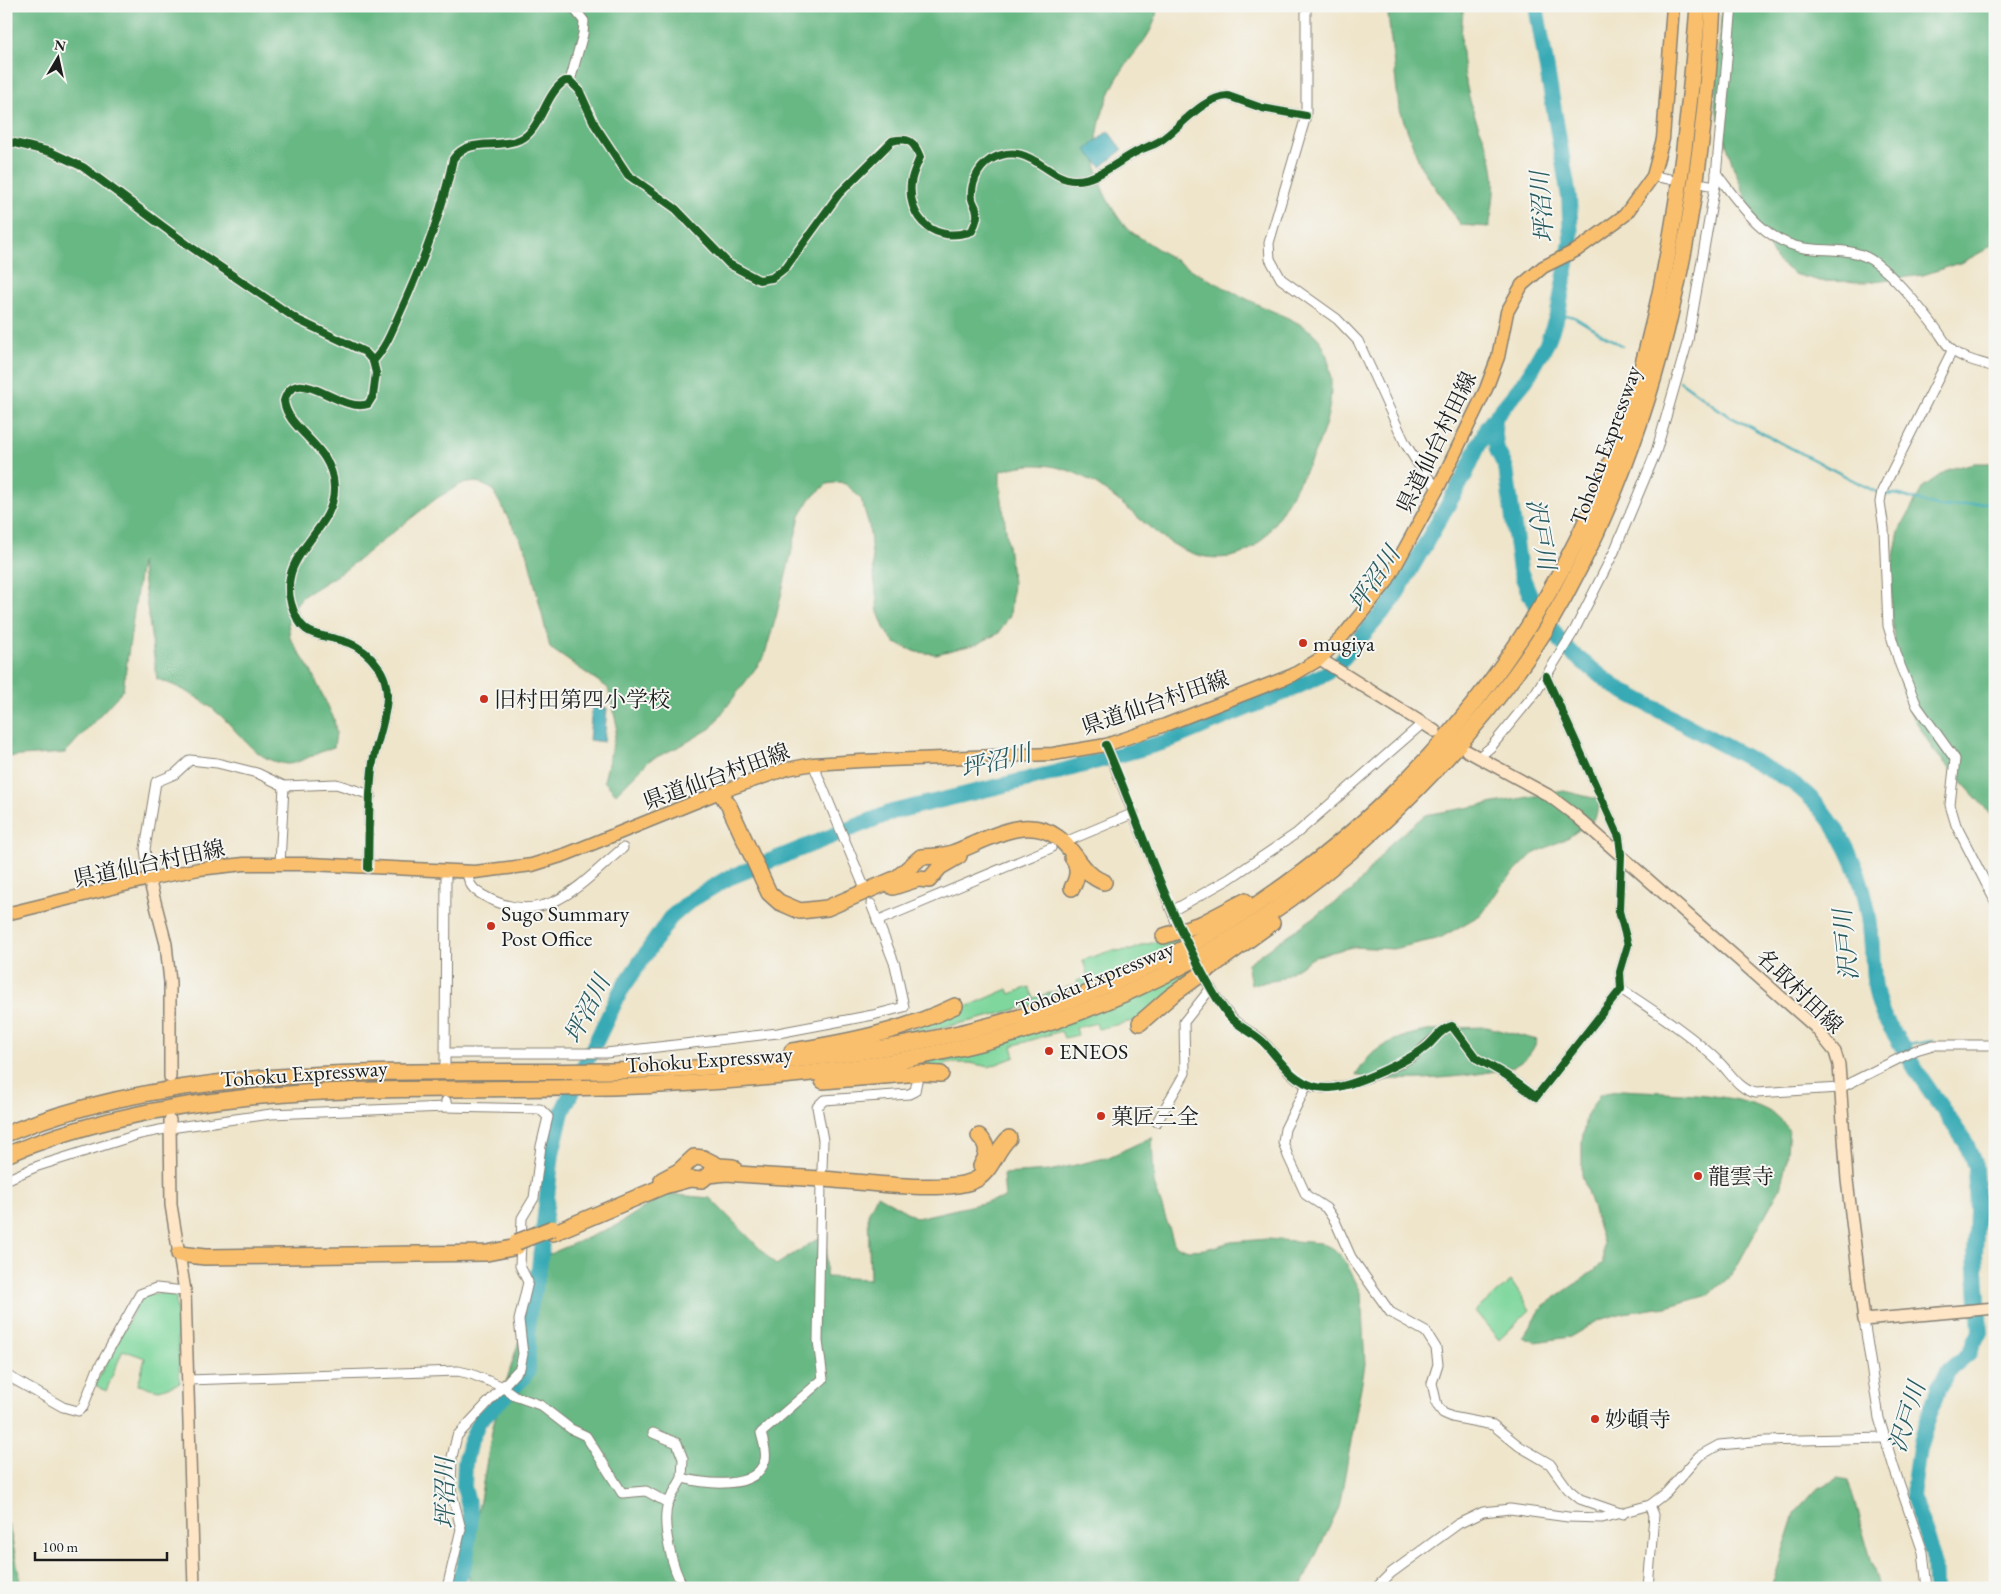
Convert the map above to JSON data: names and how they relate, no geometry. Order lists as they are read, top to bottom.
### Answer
{
  "streets": {
    "highway": ["Tohoku Expressway"],
    "main road": ["県道仙台村田線", "名取村田線"]
  },
  "water": ["坪沼川", "沢戸川"],
  "places": [
    "mugiya",
    "旧村田第四小学校",
    "Sugo Summary Post Office",
    "ENEOS",
    "菓匠三全",
    "龍雲寺",
    "妙頓寺"
  ],
  "scale_bar": "100 m",
  "north": "top"
}
